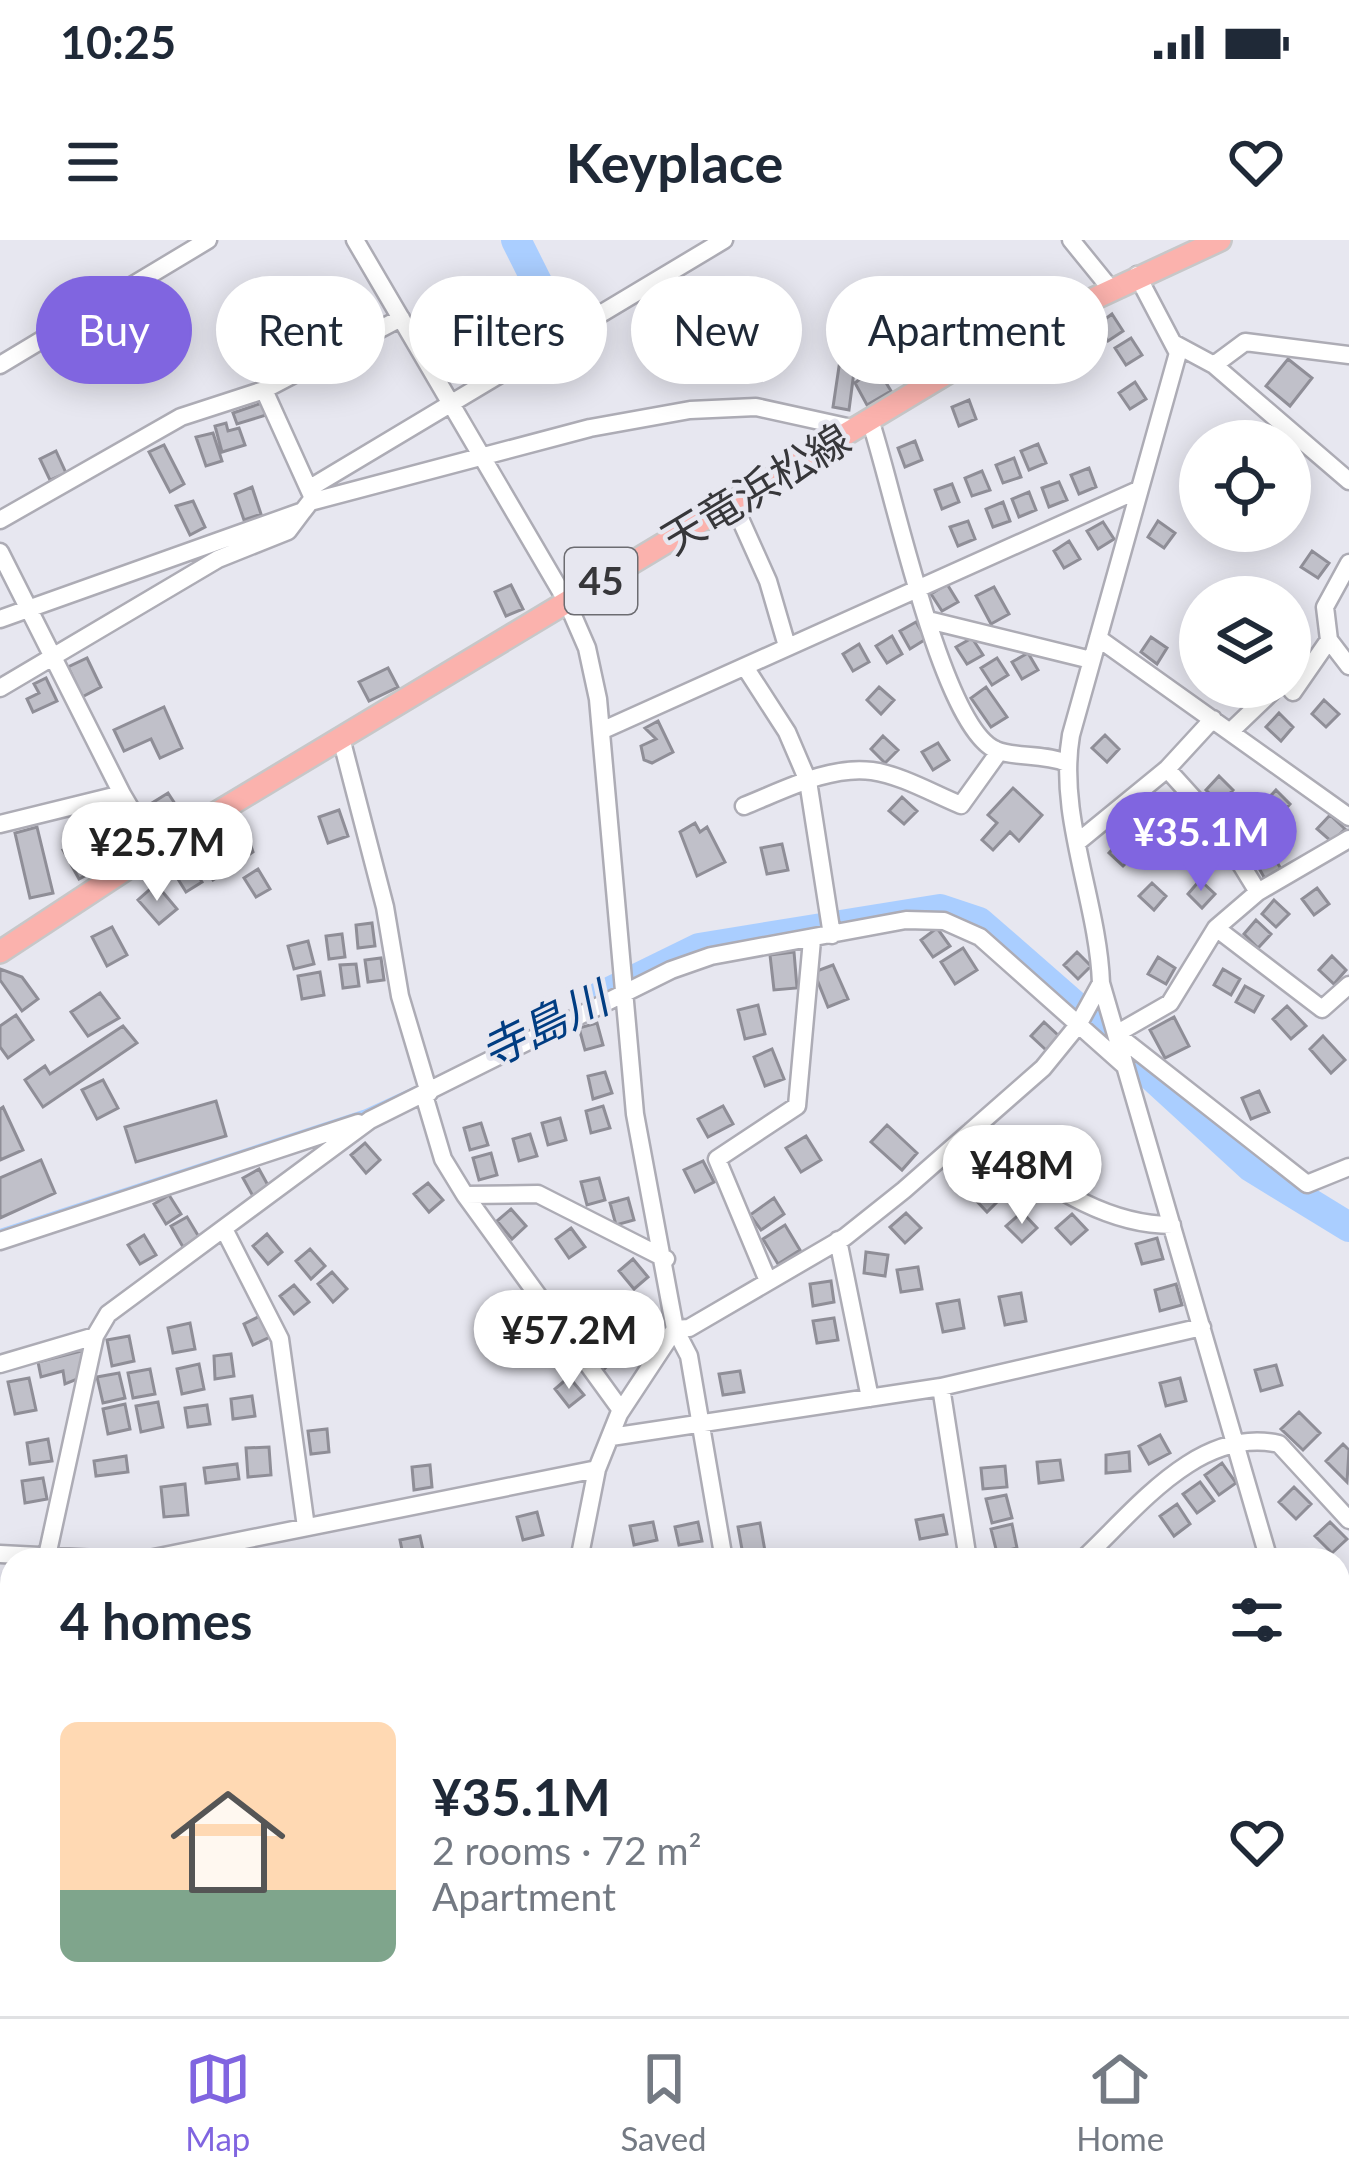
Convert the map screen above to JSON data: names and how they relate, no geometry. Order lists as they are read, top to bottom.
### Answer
{
  "streets": {
    "main road": ["天竜浜松線", "45"]
  },
  "water": ["寺島川"],
  "page": {
    "status": "10:25",
    "header": "Keyplace",
    "chip": [
      "Buy",
      "Rent",
      "Filters",
      "New",
      "Apartment"
    ],
    "price": [
      "¥35.1M",
      "¥25.7M",
      "¥48M",
      "¥57.2M"
    ],
    "heading": "4 homes",
    "list": [
      {
        "name": "¥35.1M",
        "note": "2 rooms · 72 m² · Apartment"
      }
    ],
    "tabs": ["Map", "Saved", "Home"]
  }
}
